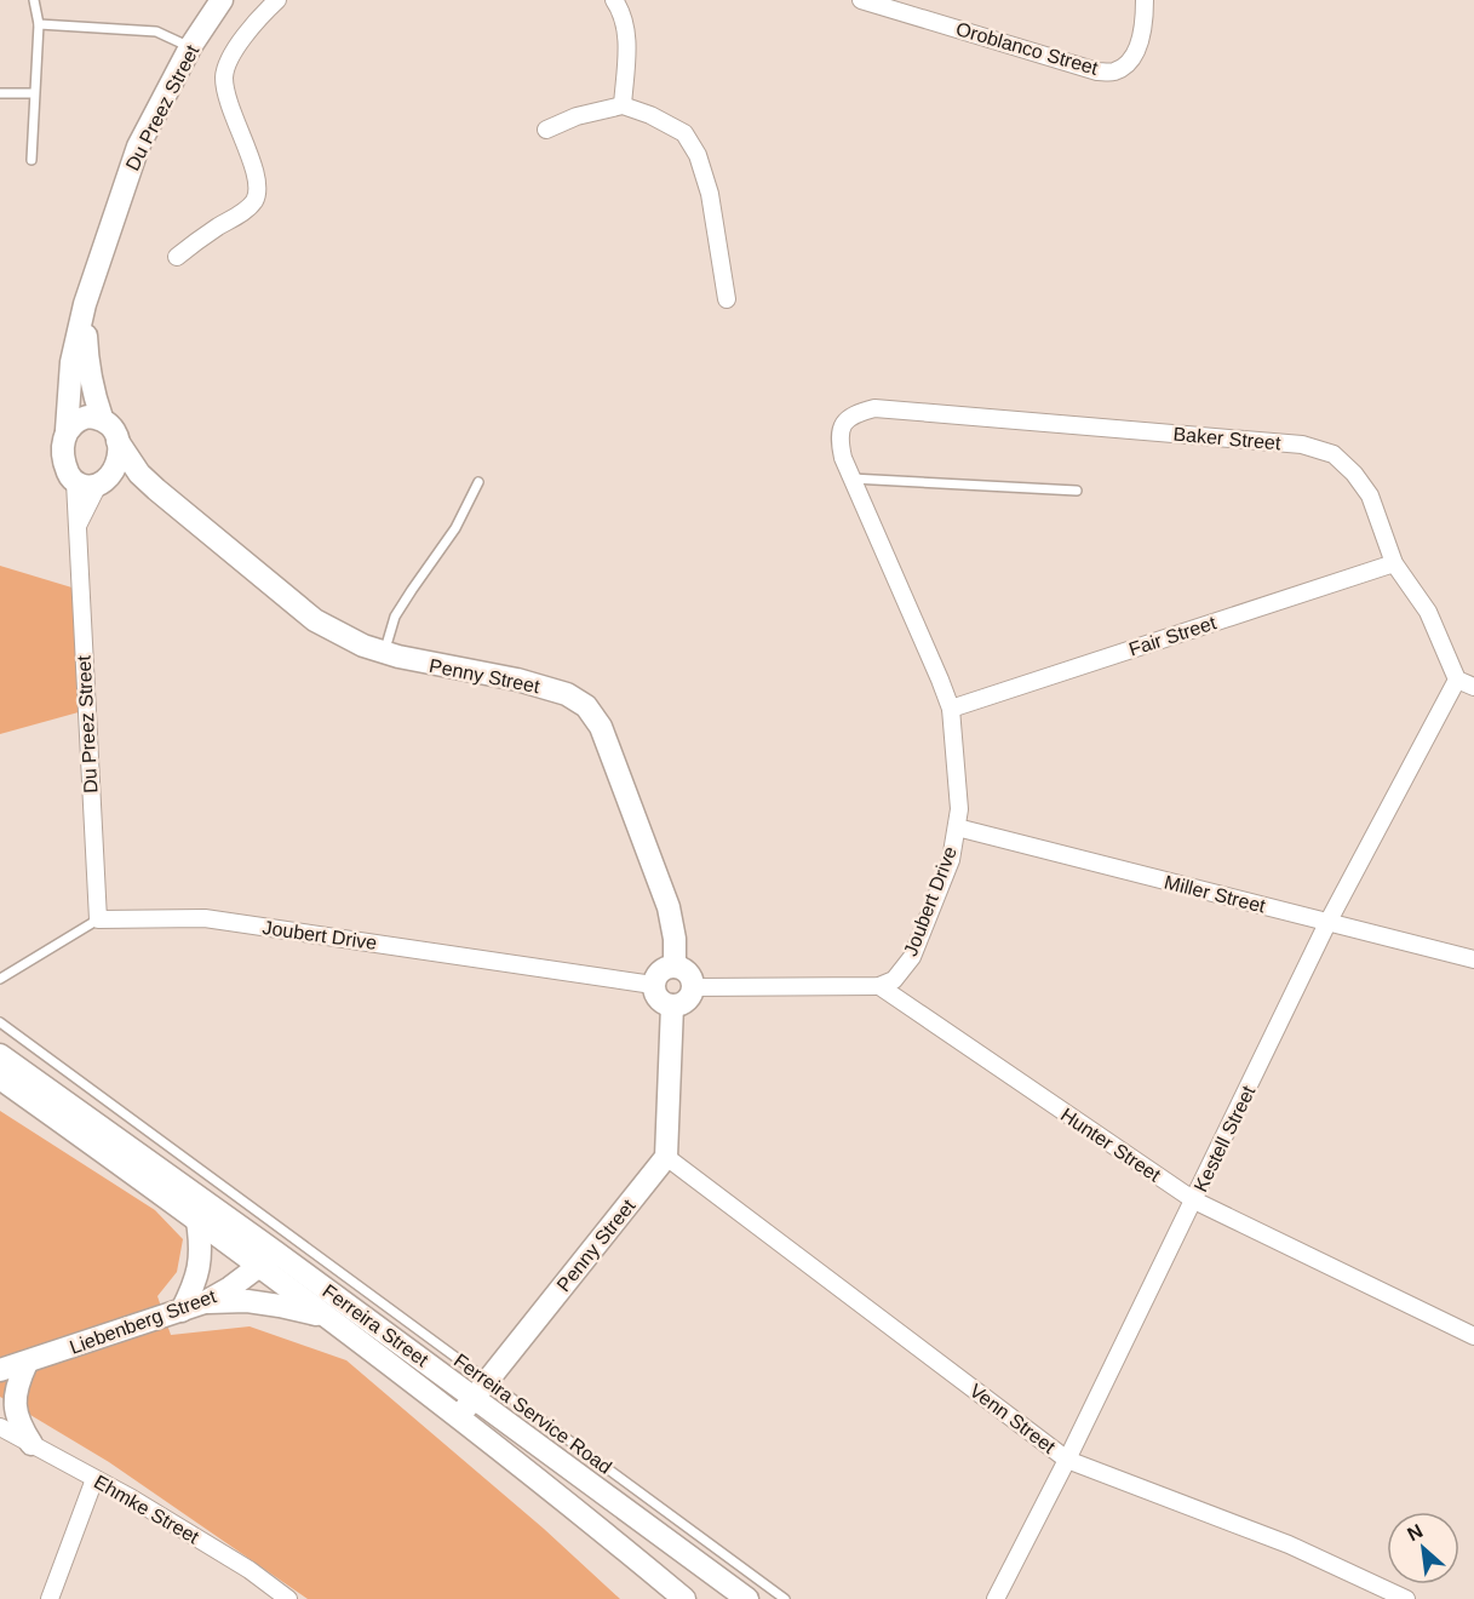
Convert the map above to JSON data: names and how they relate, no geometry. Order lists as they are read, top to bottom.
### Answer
{
  "streets": {
    "street": [
      "Oroblanco Street",
      "Du Preez Street",
      "Baker Street",
      "Fair Street",
      "Penny Street",
      "Miller Street",
      "Joubert Drive",
      "Kestell Street",
      "Hunter Street",
      "Liebenberg Street",
      "Ferreira Street",
      "Venn Street",
      "Ehmke Street"
    ],
    "lane": ["Ferreira Service Road"]
  },
  "crossings": [
    ["Du Preez Street", "Penny Street"],
    ["Du Preez Street", "Joubert Drive"],
    ["Baker Street", "Fair Street"],
    ["Baker Street", "Joubert Drive"],
    ["Baker Street", "Kestell Street"],
    ["Fair Street", "Joubert Drive"],
    ["Penny Street", "Joubert Drive"],
    ["Penny Street", "Ferreira Street"],
    ["Penny Street", "Ferreira Service Road"],
    ["Penny Street", "Venn Street"],
    ["Miller Street", "Joubert Drive"],
    ["Miller Street", "Kestell Street"],
    ["Joubert Drive", "Hunter Street"],
    ["Kestell Street", "Hunter Street"],
    ["Kestell Street", "Venn Street"],
    ["Liebenberg Street", "Ferreira Street"],
    ["Ferreira Street", "Ferreira Service Road"]
  ],
  "north": "top left"
}
